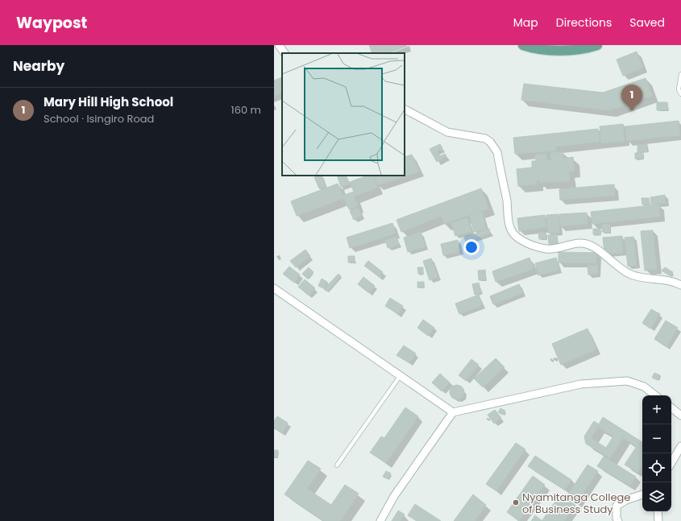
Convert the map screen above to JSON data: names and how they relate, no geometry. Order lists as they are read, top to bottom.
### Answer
{
  "places": ["Nyamitanga College of Business Study"],
  "page": {
    "header": "Waypost",
    "nav": ["Map", "Directions", "Saved"],
    "heading": "Nearby",
    "pins": "1",
    "list": [
      {
        "mark": "1",
        "name": "Mary Hill High School",
        "note": "School · Isingiro Road",
        "value": "160 m"
      }
    ],
    "map_buttons": ["+", "−"]
  }
}
